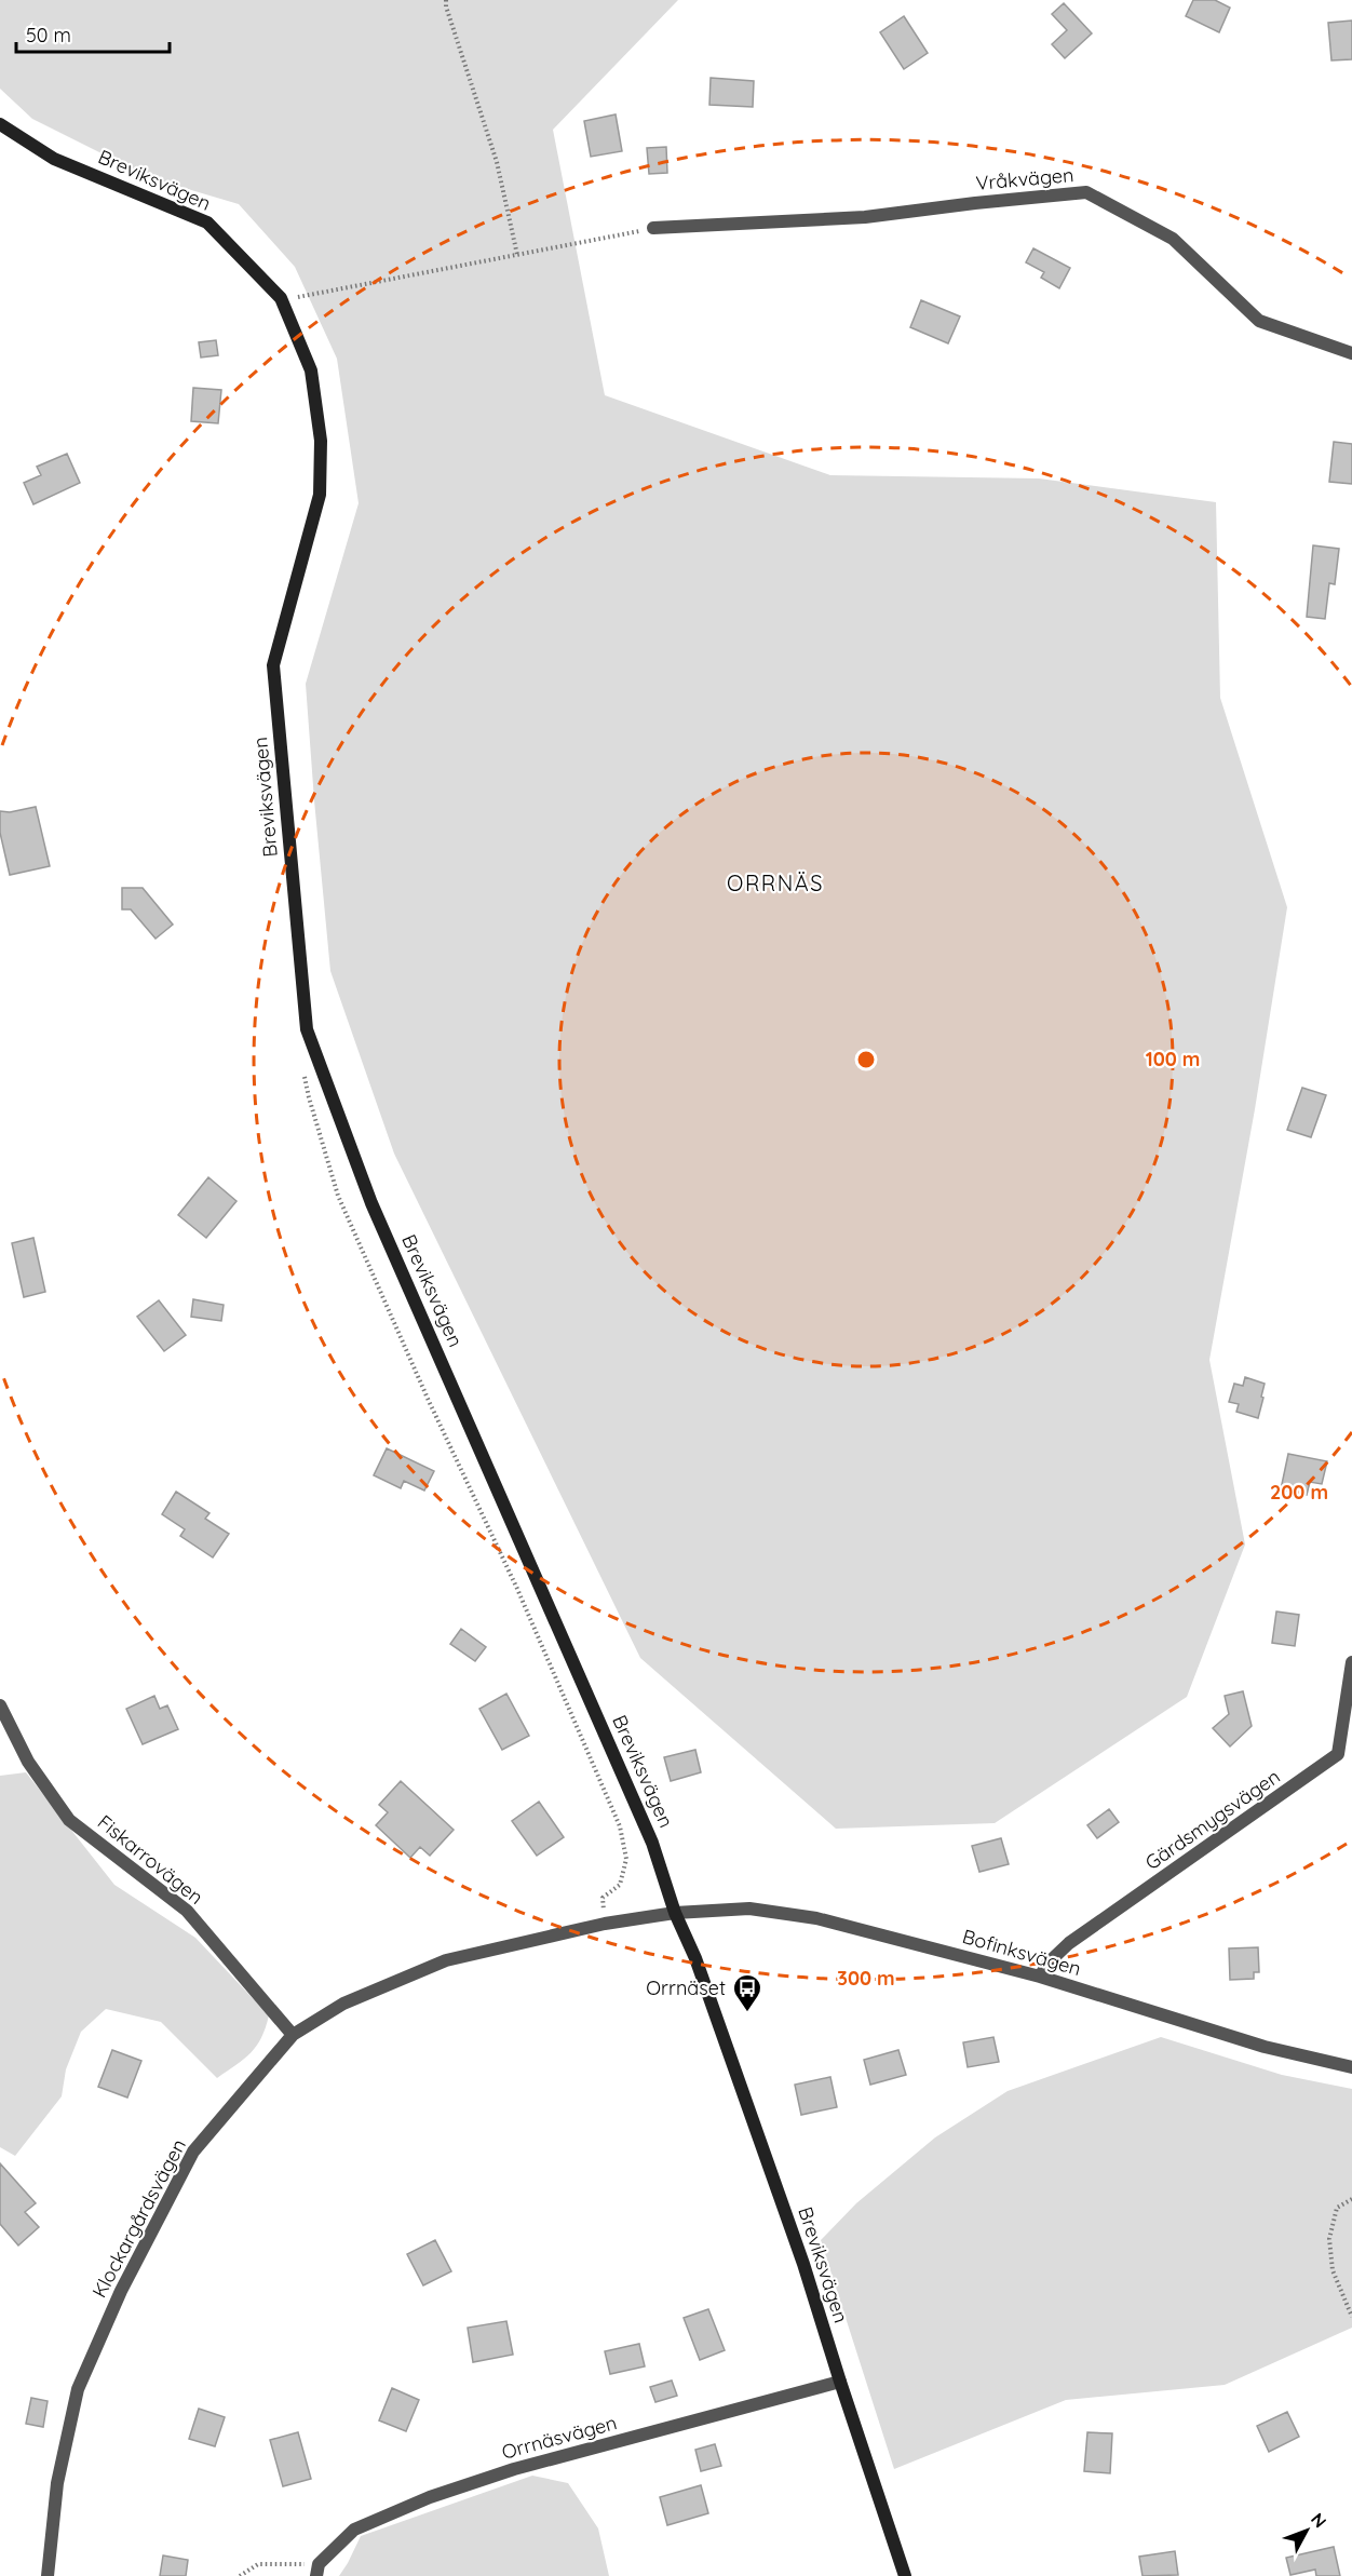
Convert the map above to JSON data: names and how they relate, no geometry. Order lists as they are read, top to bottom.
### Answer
{
  "streets": {
    "main road": ["Breviksvägen"],
    "street": [
      "Vråkvägen",
      "Gärdsmygsvägen",
      "Fiskarrovägen",
      "Bofinksvägen",
      "Klockargårdsvägen",
      "Orrnäsvägen"
    ]
  },
  "crossings": [
    ["Breviksvägen", "Bofinksvägen"],
    ["Breviksvägen", "Klockargårdsvägen"],
    ["Breviksvägen", "Orrnäsvägen"],
    ["Gärdsmygsvägen", "Bofinksvägen"],
    ["Fiskarrovägen", "Klockargårdsvägen"],
    ["Bofinksvägen", "Klockargårdsvägen"]
  ],
  "districts": ["ORRNÄS"],
  "places": {
    "bus stop": ["Orrnäset"]
  },
  "scale_bar": "50 m",
  "north": "top right",
  "rings": ["100 m", "200 m", "300 m"]
}
